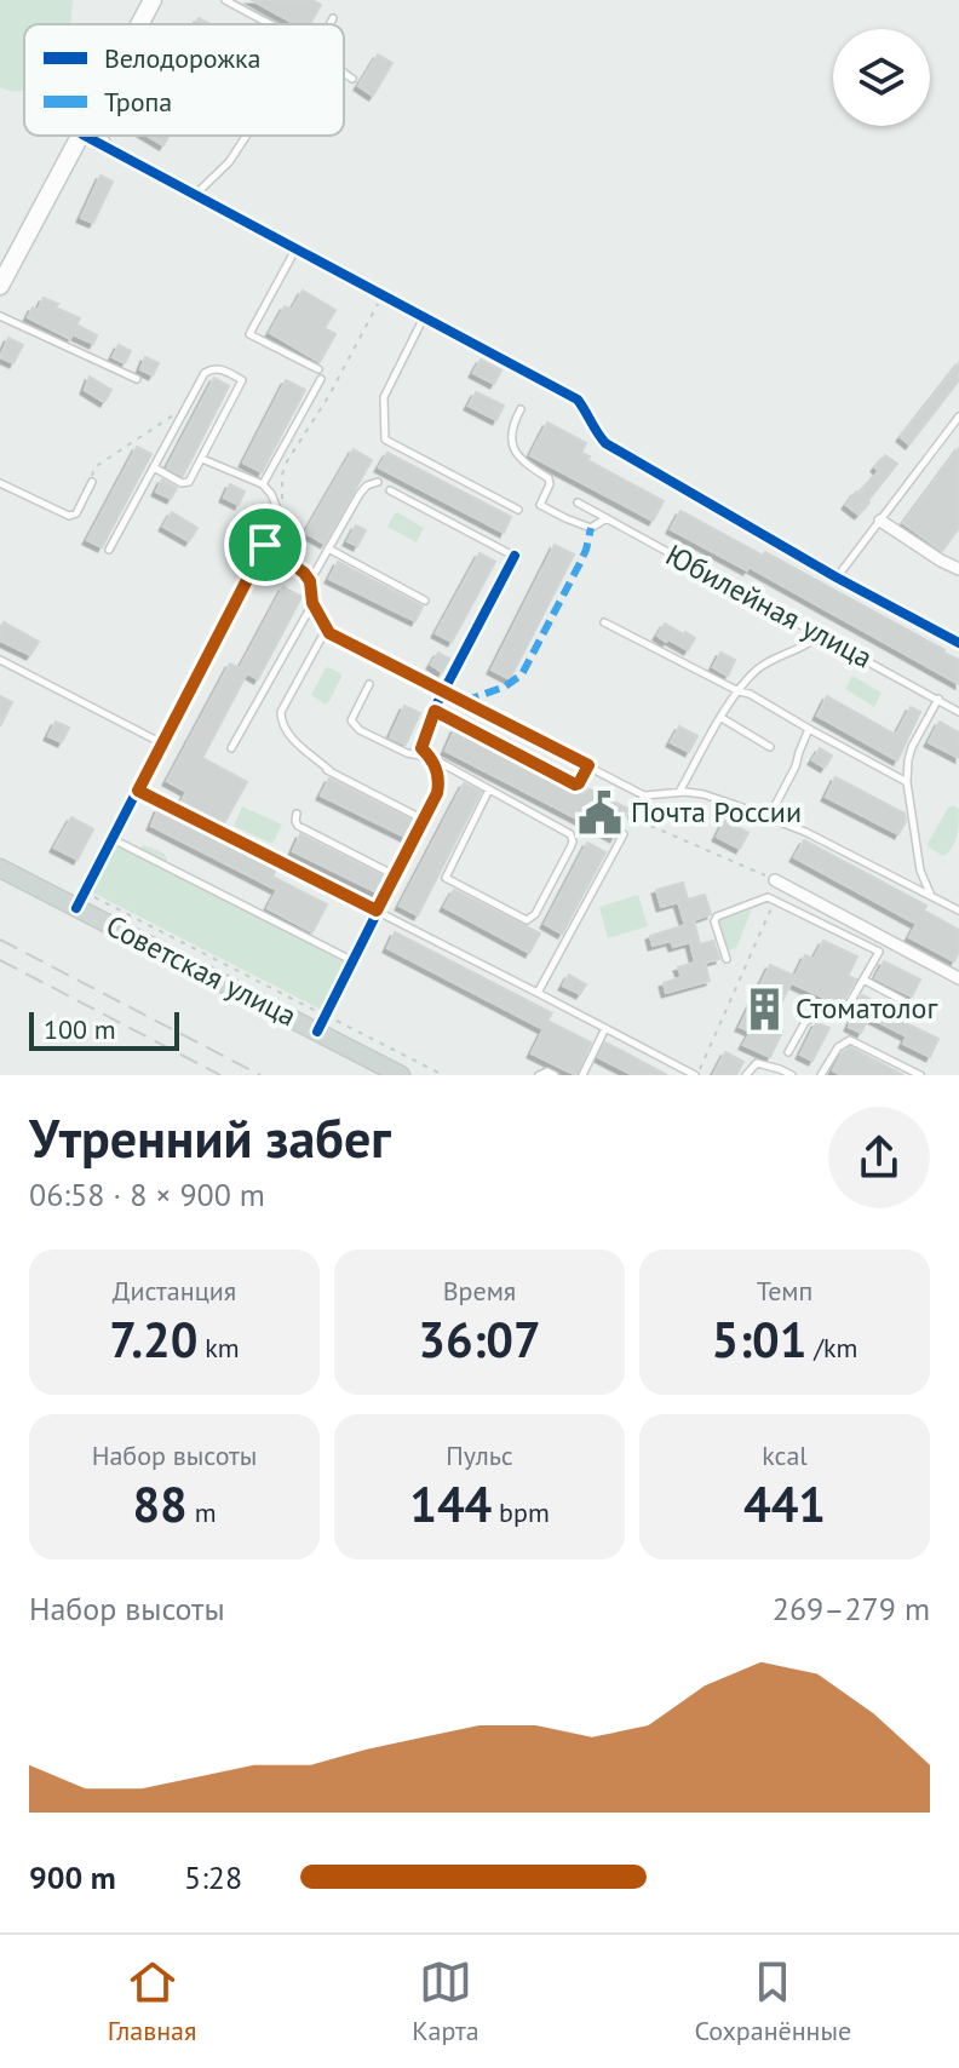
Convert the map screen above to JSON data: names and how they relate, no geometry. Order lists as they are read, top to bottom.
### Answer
{
  "streets": {
    "main road": ["Советская улица"],
    "lane": ["Юбилейная улица"]
  },
  "places": {
    "public building": ["Почта России"],
    "building": ["Стоматолог"]
  },
  "legend": ["Велодорожка", "Тропа"],
  "scale_bar": "100 m",
  "page": {
    "scale": "100 m",
    "heading": ["Утренний забег", "06:58 · 8 × 900 m"],
    "stats": [
      ["Дистанция", "7.20 km"],
      ["Время", "36:07"],
      ["Темп", "5:01 /km"],
      ["Набор высоты", "88 m"],
      ["Пульс", "144 bpm"],
      ["kcal", "441"]
    ],
    "chart": ["Набор высоты", "269–279 m"],
    "list": [
      {
        "name": "900 m",
        "note": "5:28"
      }
    ],
    "tabs": ["Главная", "Карта", "Сохранённые"]
  }
}
